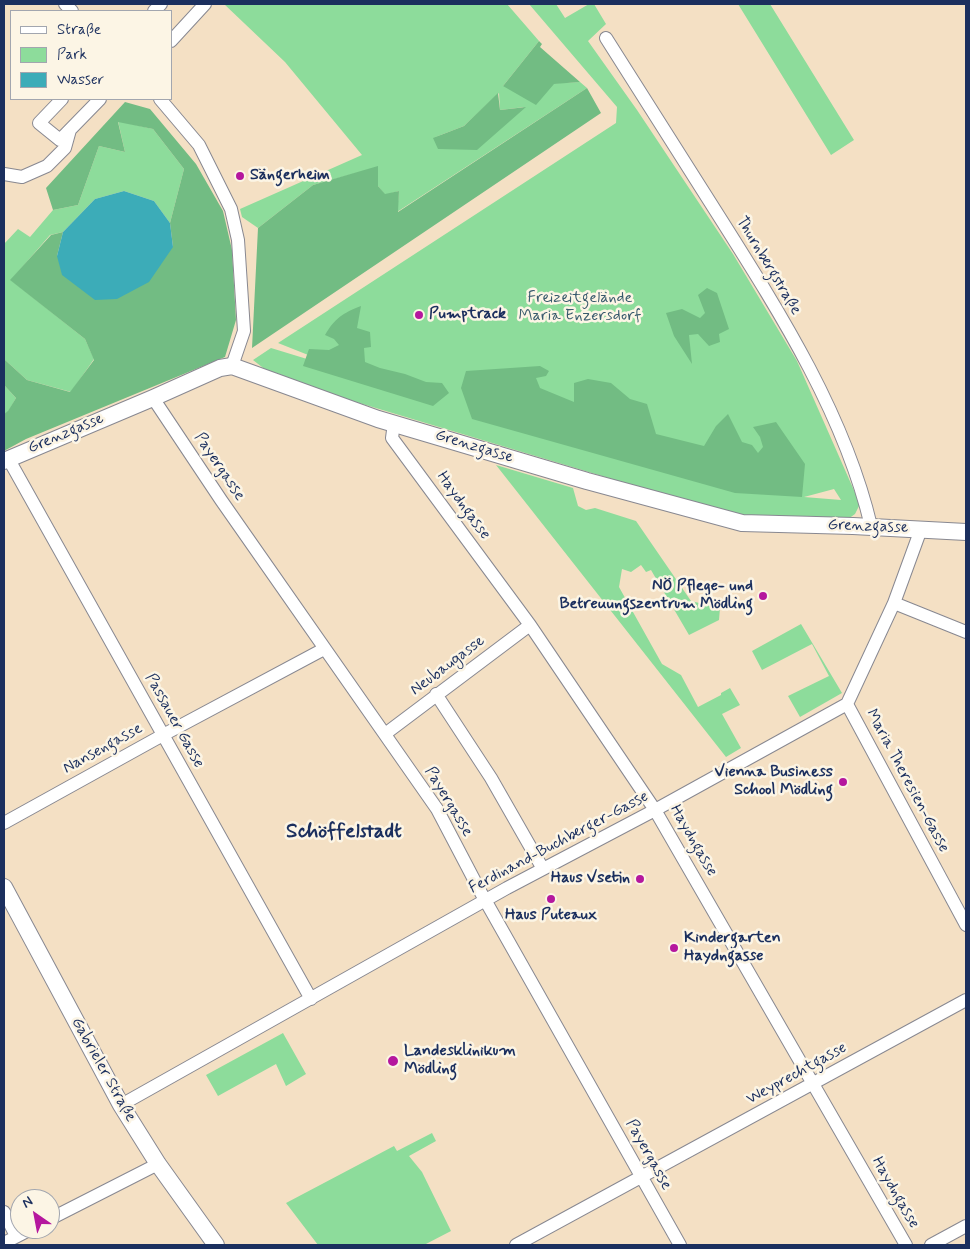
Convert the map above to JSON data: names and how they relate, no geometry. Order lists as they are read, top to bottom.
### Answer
{
  "streets": {
    "street": [
      "Thurnbergstraße",
      "Grenzgasse",
      "Payergasse",
      "Haydngasse",
      "Neubaugasse",
      "Passauer Gasse",
      "Nansengasse",
      "Maria Theresien-Gasse",
      "Ferdinand-Buchberger-Gasse",
      "Gabrieler Straße",
      "Weyprechtgasse"
    ]
  },
  "crossings": [
    ["Thurnbergstraße", "Grenzgasse"],
    ["Grenzgasse", "Payergasse"],
    ["Grenzgasse", "Haydngasse"],
    ["Grenzgasse", "Passauer Gasse"],
    ["Payergasse", "Neubaugasse"],
    ["Payergasse", "Nansengasse"],
    ["Payergasse", "Ferdinand-Buchberger-Gasse"],
    ["Payergasse", "Weyprechtgasse"],
    ["Haydngasse", "Neubaugasse"],
    ["Haydngasse", "Ferdinand-Buchberger-Gasse"],
    ["Haydngasse", "Weyprechtgasse"],
    ["Passauer Gasse", "Nansengasse"],
    ["Passauer Gasse", "Ferdinand-Buchberger-Gasse"],
    ["Maria Theresien-Gasse", "Ferdinand-Buchberger-Gasse"],
    ["Ferdinand-Buchberger-Gasse", "Gabrieler Straße"]
  ],
  "districts": ["Schöffelstadt"],
  "parks": ["Freizeitgelände Maria Enzersdorf"],
  "places": [
    "Sängerheim",
    "Pumptrack",
    "NÖ Pflege- und Betreuungszentrum Mödling",
    "Vienna Business School Mödling",
    "Haus Vsetin",
    "Haus Puteaux",
    "Kindergarten Haydngasse",
    "Landesklinikum Mödling"
  ],
  "legend": ["Straße", "Park", "Wasser"],
  "north": "top left"
}
